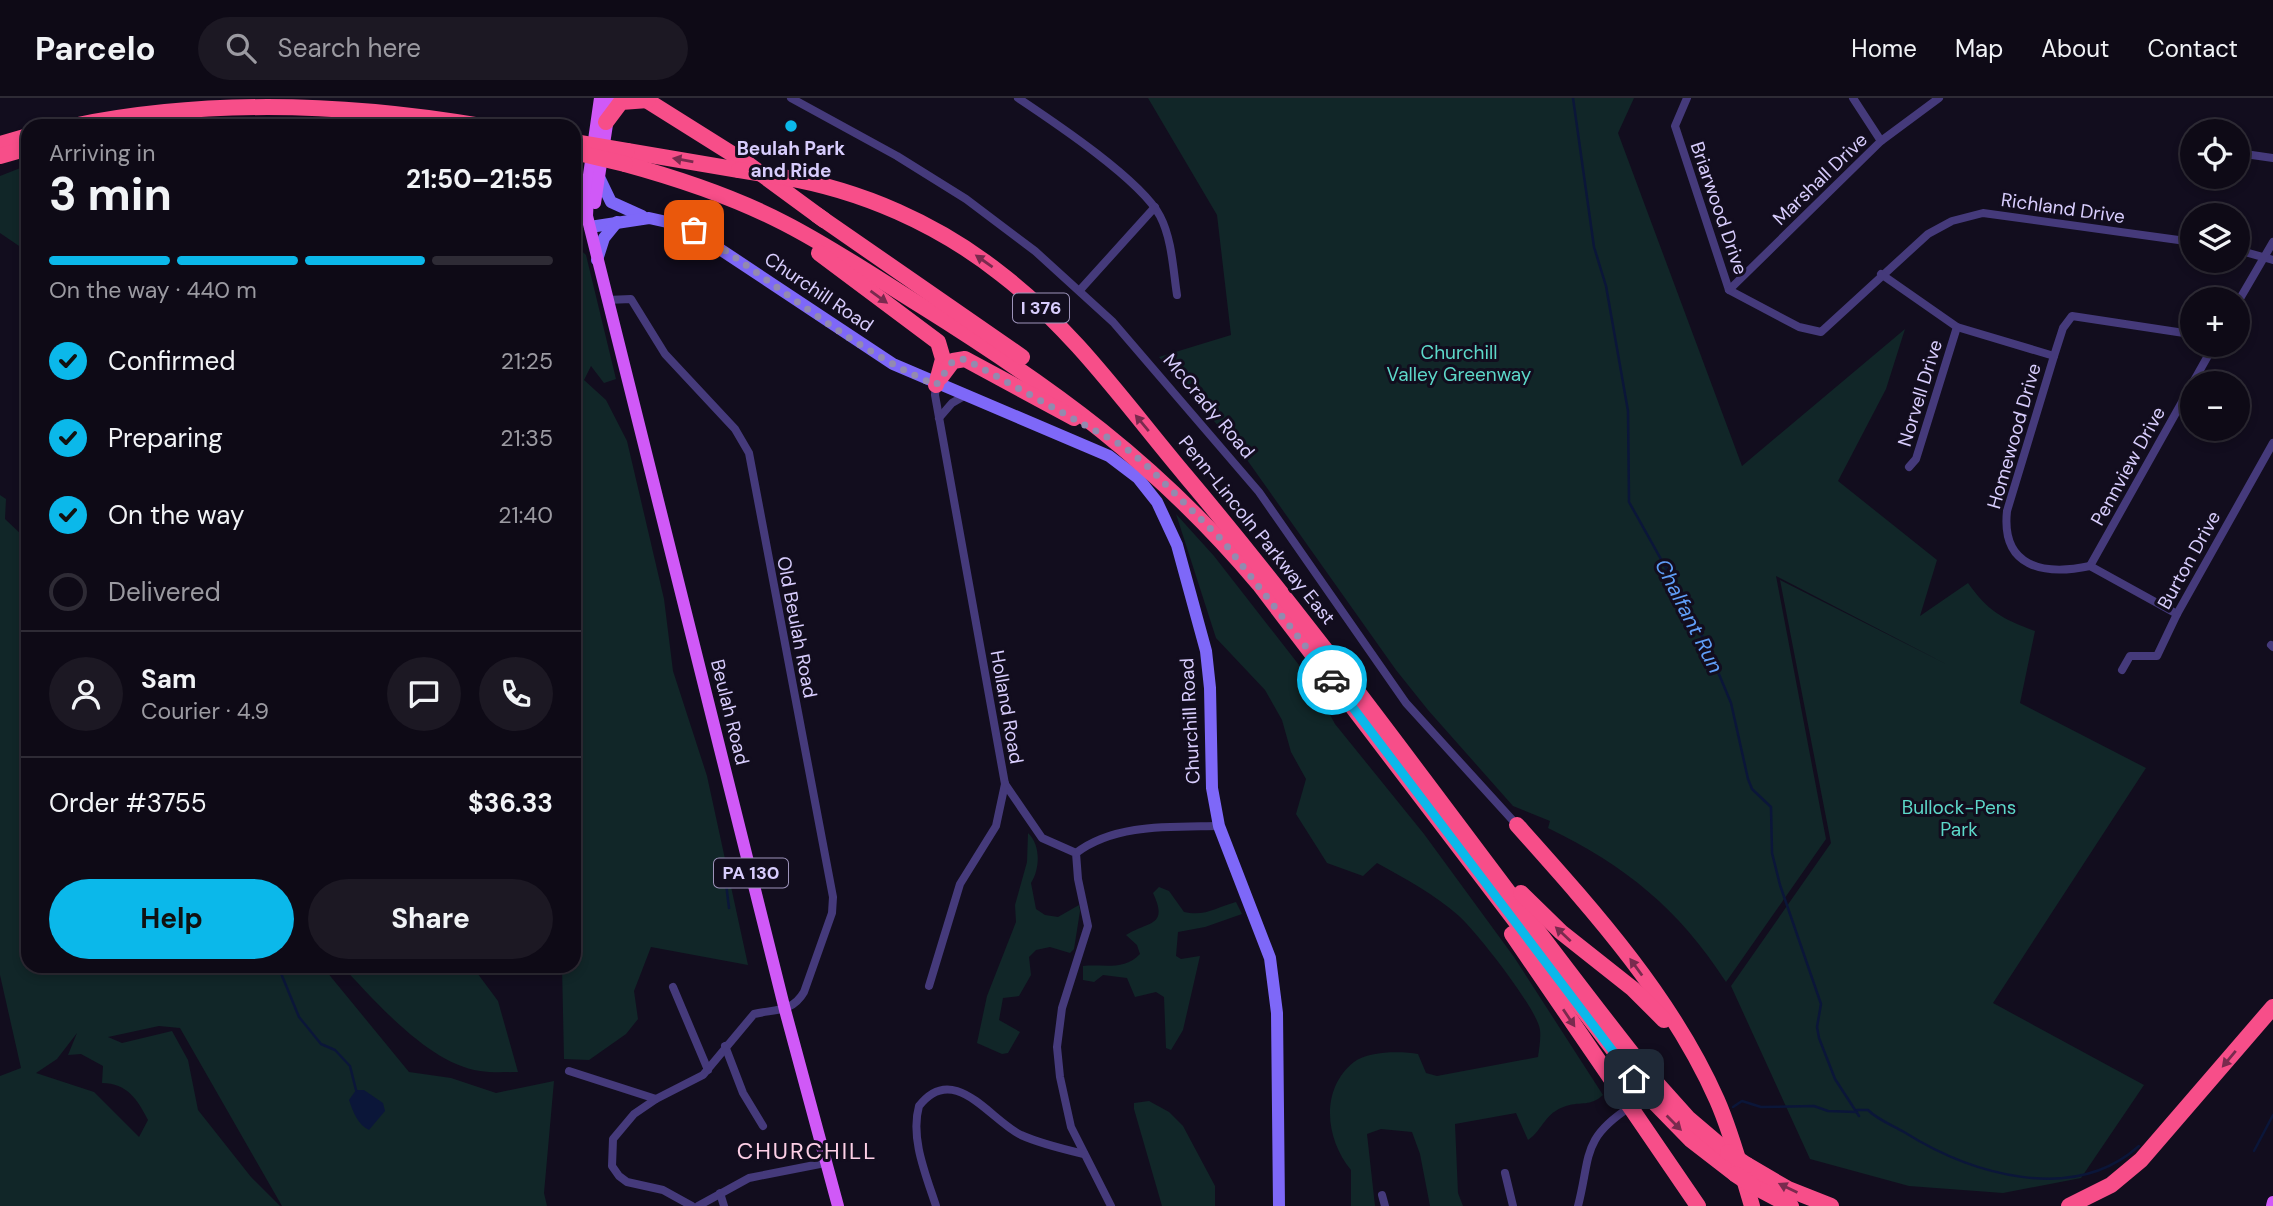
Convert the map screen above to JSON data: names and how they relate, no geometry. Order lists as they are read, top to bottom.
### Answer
{
  "streets": {
    "highway": ["I 376", "Penn-Lincoln Parkway East"],
    "main road": ["Beulah Road", "PA 130"],
    "street": [
      "Marshall Drive",
      "Briarwood Drive",
      "Richland Drive",
      "Churchill Road",
      "Norvell Drive",
      "McCrady Road",
      "Homewood Drive",
      "Pennview Drive",
      "Burton Drive",
      "Old Beulah Road",
      "Holland Road"
    ]
  },
  "crossings": [
    ["Marshall Drive", "Briarwood Drive"],
    ["Briarwood Drive", "Richland Drive"],
    ["Churchill Road", "Holland Road"],
    ["Churchill Road", "Beulah Road"],
    ["Homewood Drive", "Pennview Drive"],
    ["Old Beulah Road", "Beulah Road"]
  ],
  "districts": ["CHURCHILL"],
  "water": ["Chalfant Run"],
  "parks": ["Churchill Valley Greenway", "Bullock-Pens Park"],
  "places": ["Beulah Park and Ride"],
  "page": {
    "header": "Parcelo",
    "search": "Search here",
    "nav": [
      "Home",
      "Map",
      "About",
      "Contact"
    ],
    "map_buttons": ["+", "−"],
    "heading": ["3 min", "Arriving in", "21:50–21:55"],
    "panel": [
      "Sam",
      "Courier · 4.9",
      "Order #3755",
      "$36.33"
    ],
    "bar": "On the way · 440 m",
    "list": [
      ["Confirmed", "21:25"],
      ["Preparing", "21:35"],
      ["On the way", "21:40"],
      "Delivered"
    ],
    "buttons": ["Help", "Share"]
  }
}
